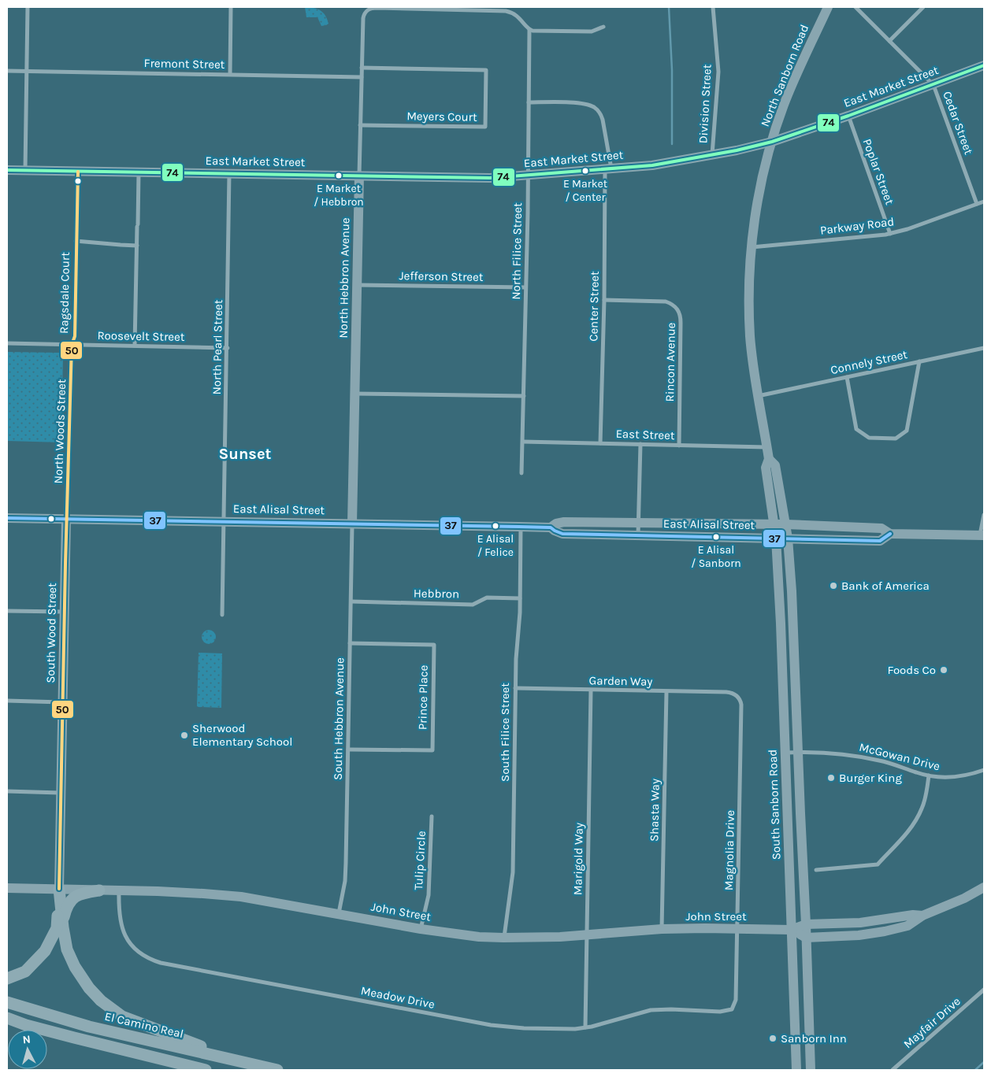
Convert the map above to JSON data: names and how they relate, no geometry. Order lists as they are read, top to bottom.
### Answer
{
  "streets": {
    "highway": ["El Camino Real"],
    "main road": [
      "North Sanborn Road",
      "East Market Street",
      "North Hebbron Avenue",
      "East Alisal Street",
      "South Wood Street",
      "South Sanborn Road",
      "John Street"
    ],
    "street": [
      "Fremont Street",
      "Division Street",
      "Meyers Court",
      "Cedar Street",
      "Poplar Street",
      "Parkway Road",
      "North Filice Street",
      "Jefferson Street",
      "Ragsdale Court",
      "Center Street",
      "Roosevelt Street",
      "North Pearl Street",
      "Rincon Avenue",
      "Connely Street",
      "North Woods Street",
      "East Street",
      "Hebbron",
      "Garden Way",
      "Prince Place",
      "South Hebbron Avenue",
      "South Filice Street",
      "McGowan Drive",
      "Shasta Way",
      "Magnolia Drive",
      "Marigold Way",
      "Tulip Circle",
      "Meadow Drive",
      "Mayfair Drive"
    ]
  },
  "crossings": [
    ["Fremont Street", "North Hebbron Avenue"],
    ["North Sanborn Road", "East Market Street"],
    ["North Sanborn Road", "Parkway Road"],
    ["North Sanborn Road", "Connely Street"],
    ["North Sanborn Road", "East Street"],
    ["North Sanborn Road", "East Alisal Street"],
    ["North Sanborn Road", "South Sanborn Road"],
    ["East Market Street", "Division Street"],
    ["East Market Street", "Cedar Street"],
    ["East Market Street", "Poplar Street"],
    ["East Market Street", "North Filice Street"],
    ["East Market Street", "North Hebbron Avenue"],
    ["East Market Street", "Ragsdale Court"],
    ["East Market Street", "Center Street"],
    ["East Market Street", "North Pearl Street"],
    ["Meyers Court", "North Hebbron Avenue"],
    ["Cedar Street", "Parkway Road"],
    ["Poplar Street", "Parkway Road"],
    ["North Filice Street", "Jefferson Street"],
    ["North Filice Street", "North Hebbron Avenue"],
    ["North Filice Street", "Center Street"],
    ["North Filice Street", "East Street"],
    ["Jefferson Street", "North Hebbron Avenue"],
    ["North Hebbron Avenue", "East Alisal Street"],
    ["North Hebbron Avenue", "South Hebbron Avenue"],
    ["Ragsdale Court", "Roosevelt Street"],
    ["Ragsdale Court", "North Woods Street"],
    ["Center Street", "Rincon Avenue"],
    ["Center Street", "East Street"],
    ["Roosevelt Street", "North Pearl Street"],
    ["Roosevelt Street", "North Woods Street"],
    ["North Pearl Street", "East Alisal Street"],
    ["Rincon Avenue", "East Street"],
    ["North Woods Street", "East Alisal Street"],
    ["North Woods Street", "South Wood Street"],
    ["East Alisal Street", "South Wood Street"],
    ["East Alisal Street", "South Hebbron Avenue"],
    ["East Alisal Street", "South Filice Street"],
    ["East Alisal Street", "South Sanborn Road"],
    ["Hebbron", "South Hebbron Avenue"],
    ["Hebbron", "South Filice Street"],
    ["South Wood Street", "John Street"],
    ["Garden Way", "South Filice Street"],
    ["Garden Way", "Shasta Way"],
    ["Garden Way", "Magnolia Drive"],
    ["Garden Way", "Marigold Way"],
    ["Prince Place", "South Hebbron Avenue"],
    ["South Hebbron Avenue", "John Street"],
    ["South Filice Street", "John Street"],
    ["McGowan Drive", "South Sanborn Road"],
    ["South Sanborn Road", "John Street"],
    ["Shasta Way", "John Street"],
    ["Magnolia Drive", "John Street"],
    ["Magnolia Drive", "Meadow Drive"],
    ["Marigold Way", "John Street"],
    ["Marigold Way", "Meadow Drive"],
    ["Tulip Circle", "John Street"],
    ["John Street", "Meadow Drive"]
  ],
  "districts": ["Sunset"],
  "places": [
    "E Market / Center",
    "E Market / Hebbron",
    "E Alisal / Felice",
    "E Alisal / Sanborn",
    "Bank of America",
    "Foods Co",
    "Sherwood Elementary School",
    "Burger King",
    "Sanborn Inn"
  ],
  "lines": ["transit line 74", "transit line 50", "transit line 37"],
  "north": "top"
}
